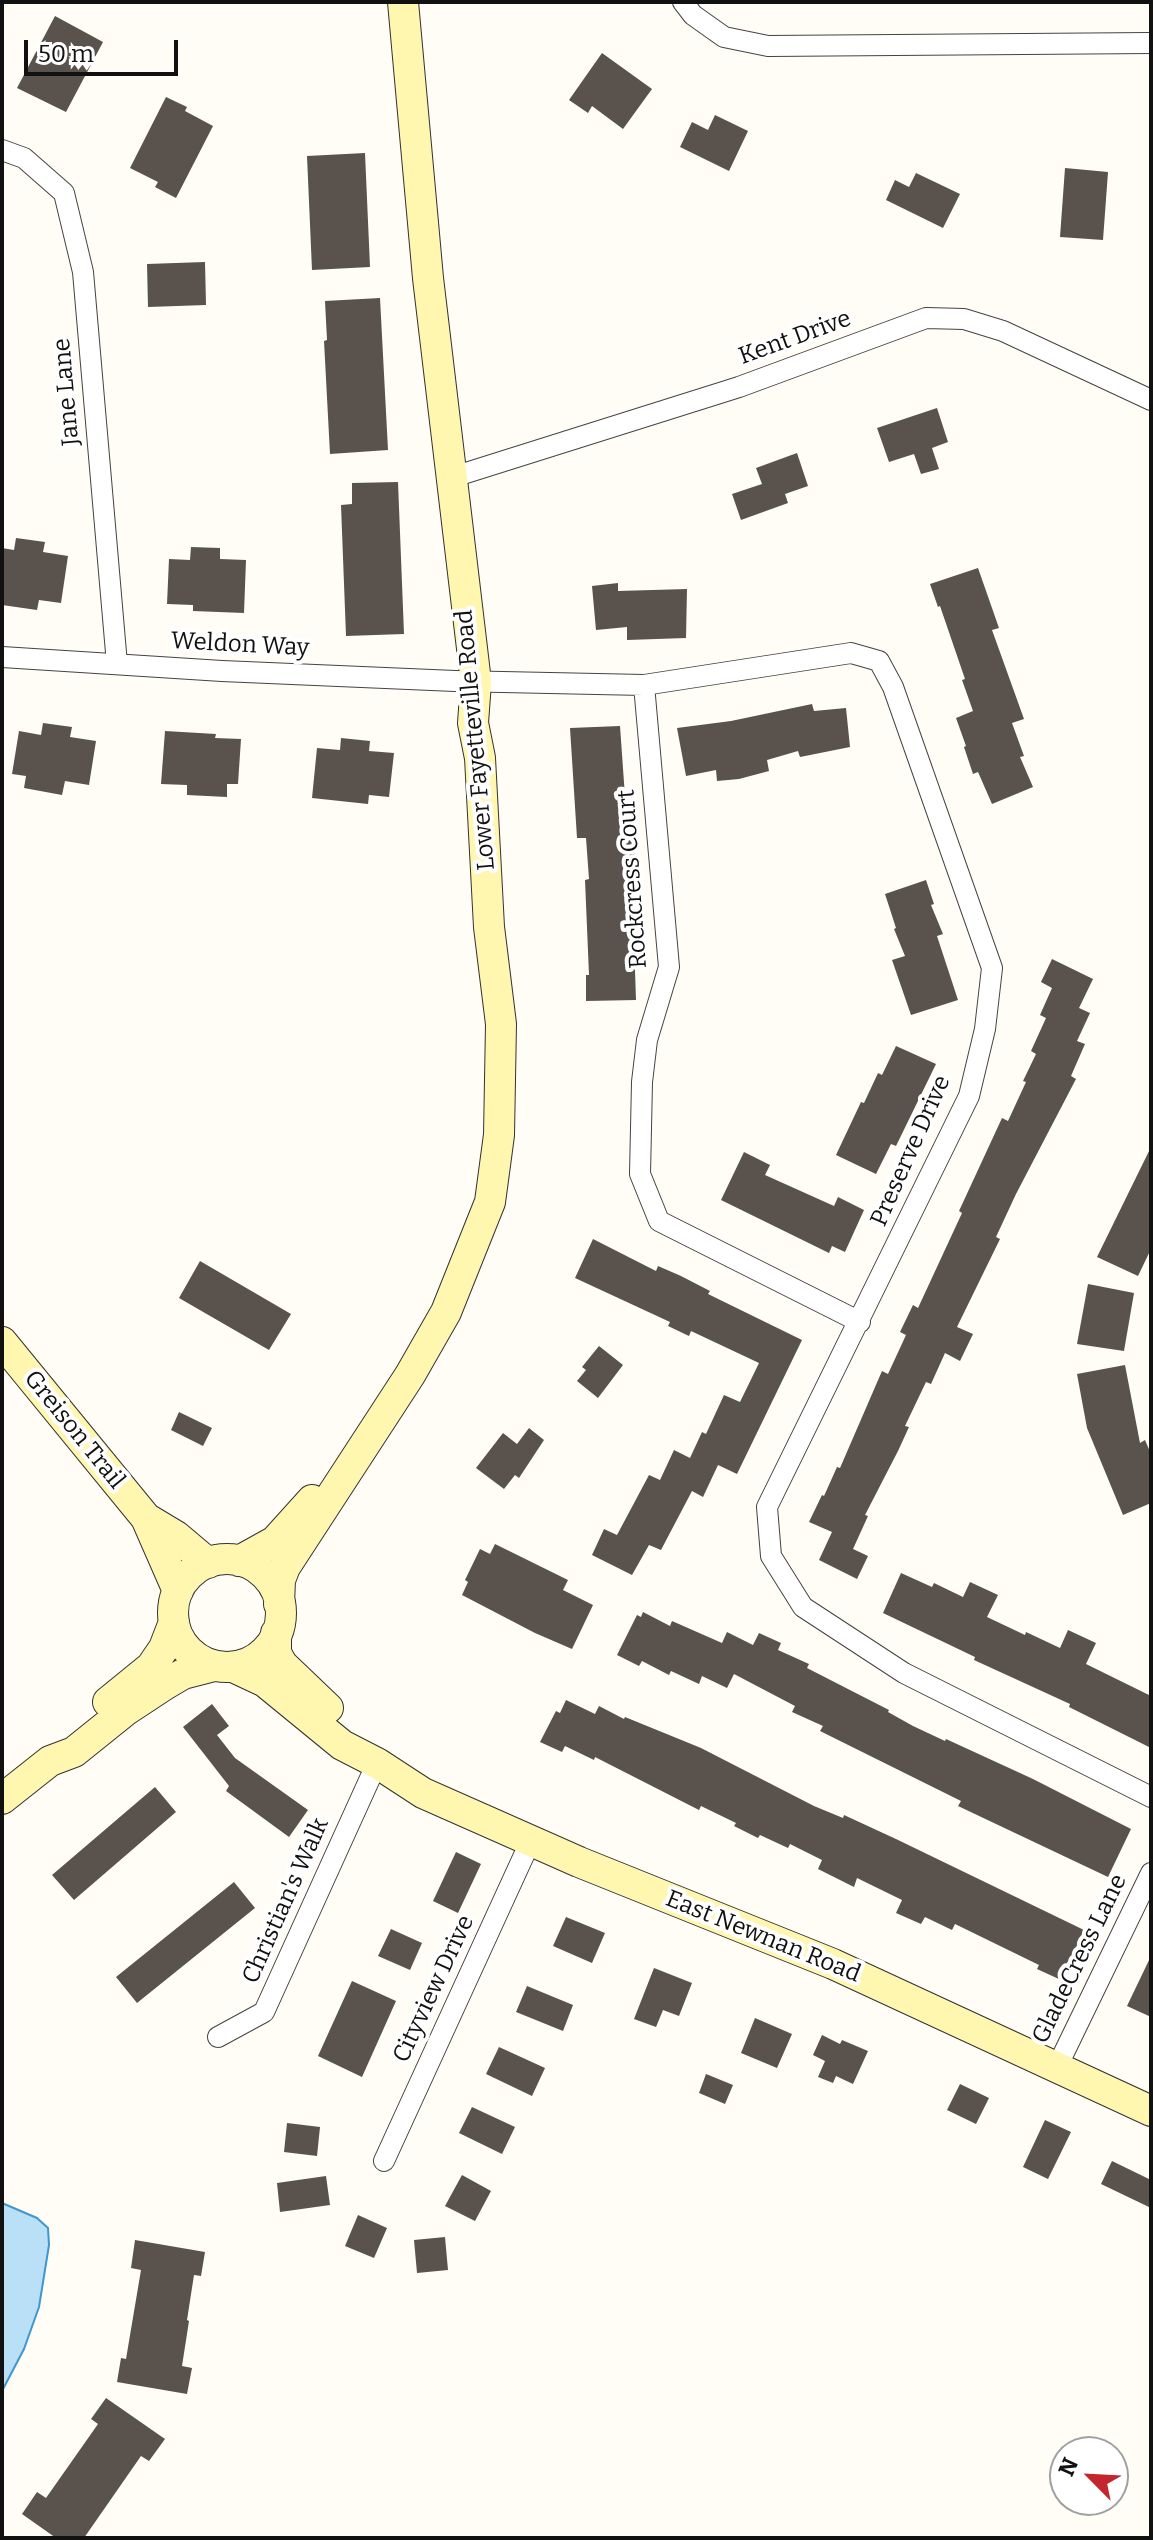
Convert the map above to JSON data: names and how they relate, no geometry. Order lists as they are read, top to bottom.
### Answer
{
  "streets": {
    "street": [
      "Kent Drive",
      "Jane Lane",
      "Weldon Way",
      "Lower Fayetteville Road",
      "Rockcress Court",
      "Preserve Drive",
      "Greison Trail",
      "Christian's Walk",
      "East Newnan Road",
      "GladeCress Lane",
      "Cityview Drive"
    ]
  },
  "crossings": [
    ["Kent Drive", "Lower Fayetteville Road"],
    ["Jane Lane", "Weldon Way"],
    ["Weldon Way", "Lower Fayetteville Road"],
    ["Weldon Way", "Preserve Drive"],
    ["Lower Fayetteville Road", "Preserve Drive"],
    ["Lower Fayetteville Road", "Greison Trail"],
    ["Lower Fayetteville Road", "East Newnan Road"],
    ["Rockcress Court", "Preserve Drive"],
    ["Greison Trail", "East Newnan Road"],
    ["Christian's Walk", "East Newnan Road"],
    ["East Newnan Road", "GladeCress Lane"],
    ["East Newnan Road", "Cityview Drive"]
  ],
  "scale_bar": "50 m",
  "north": "top left"
}
